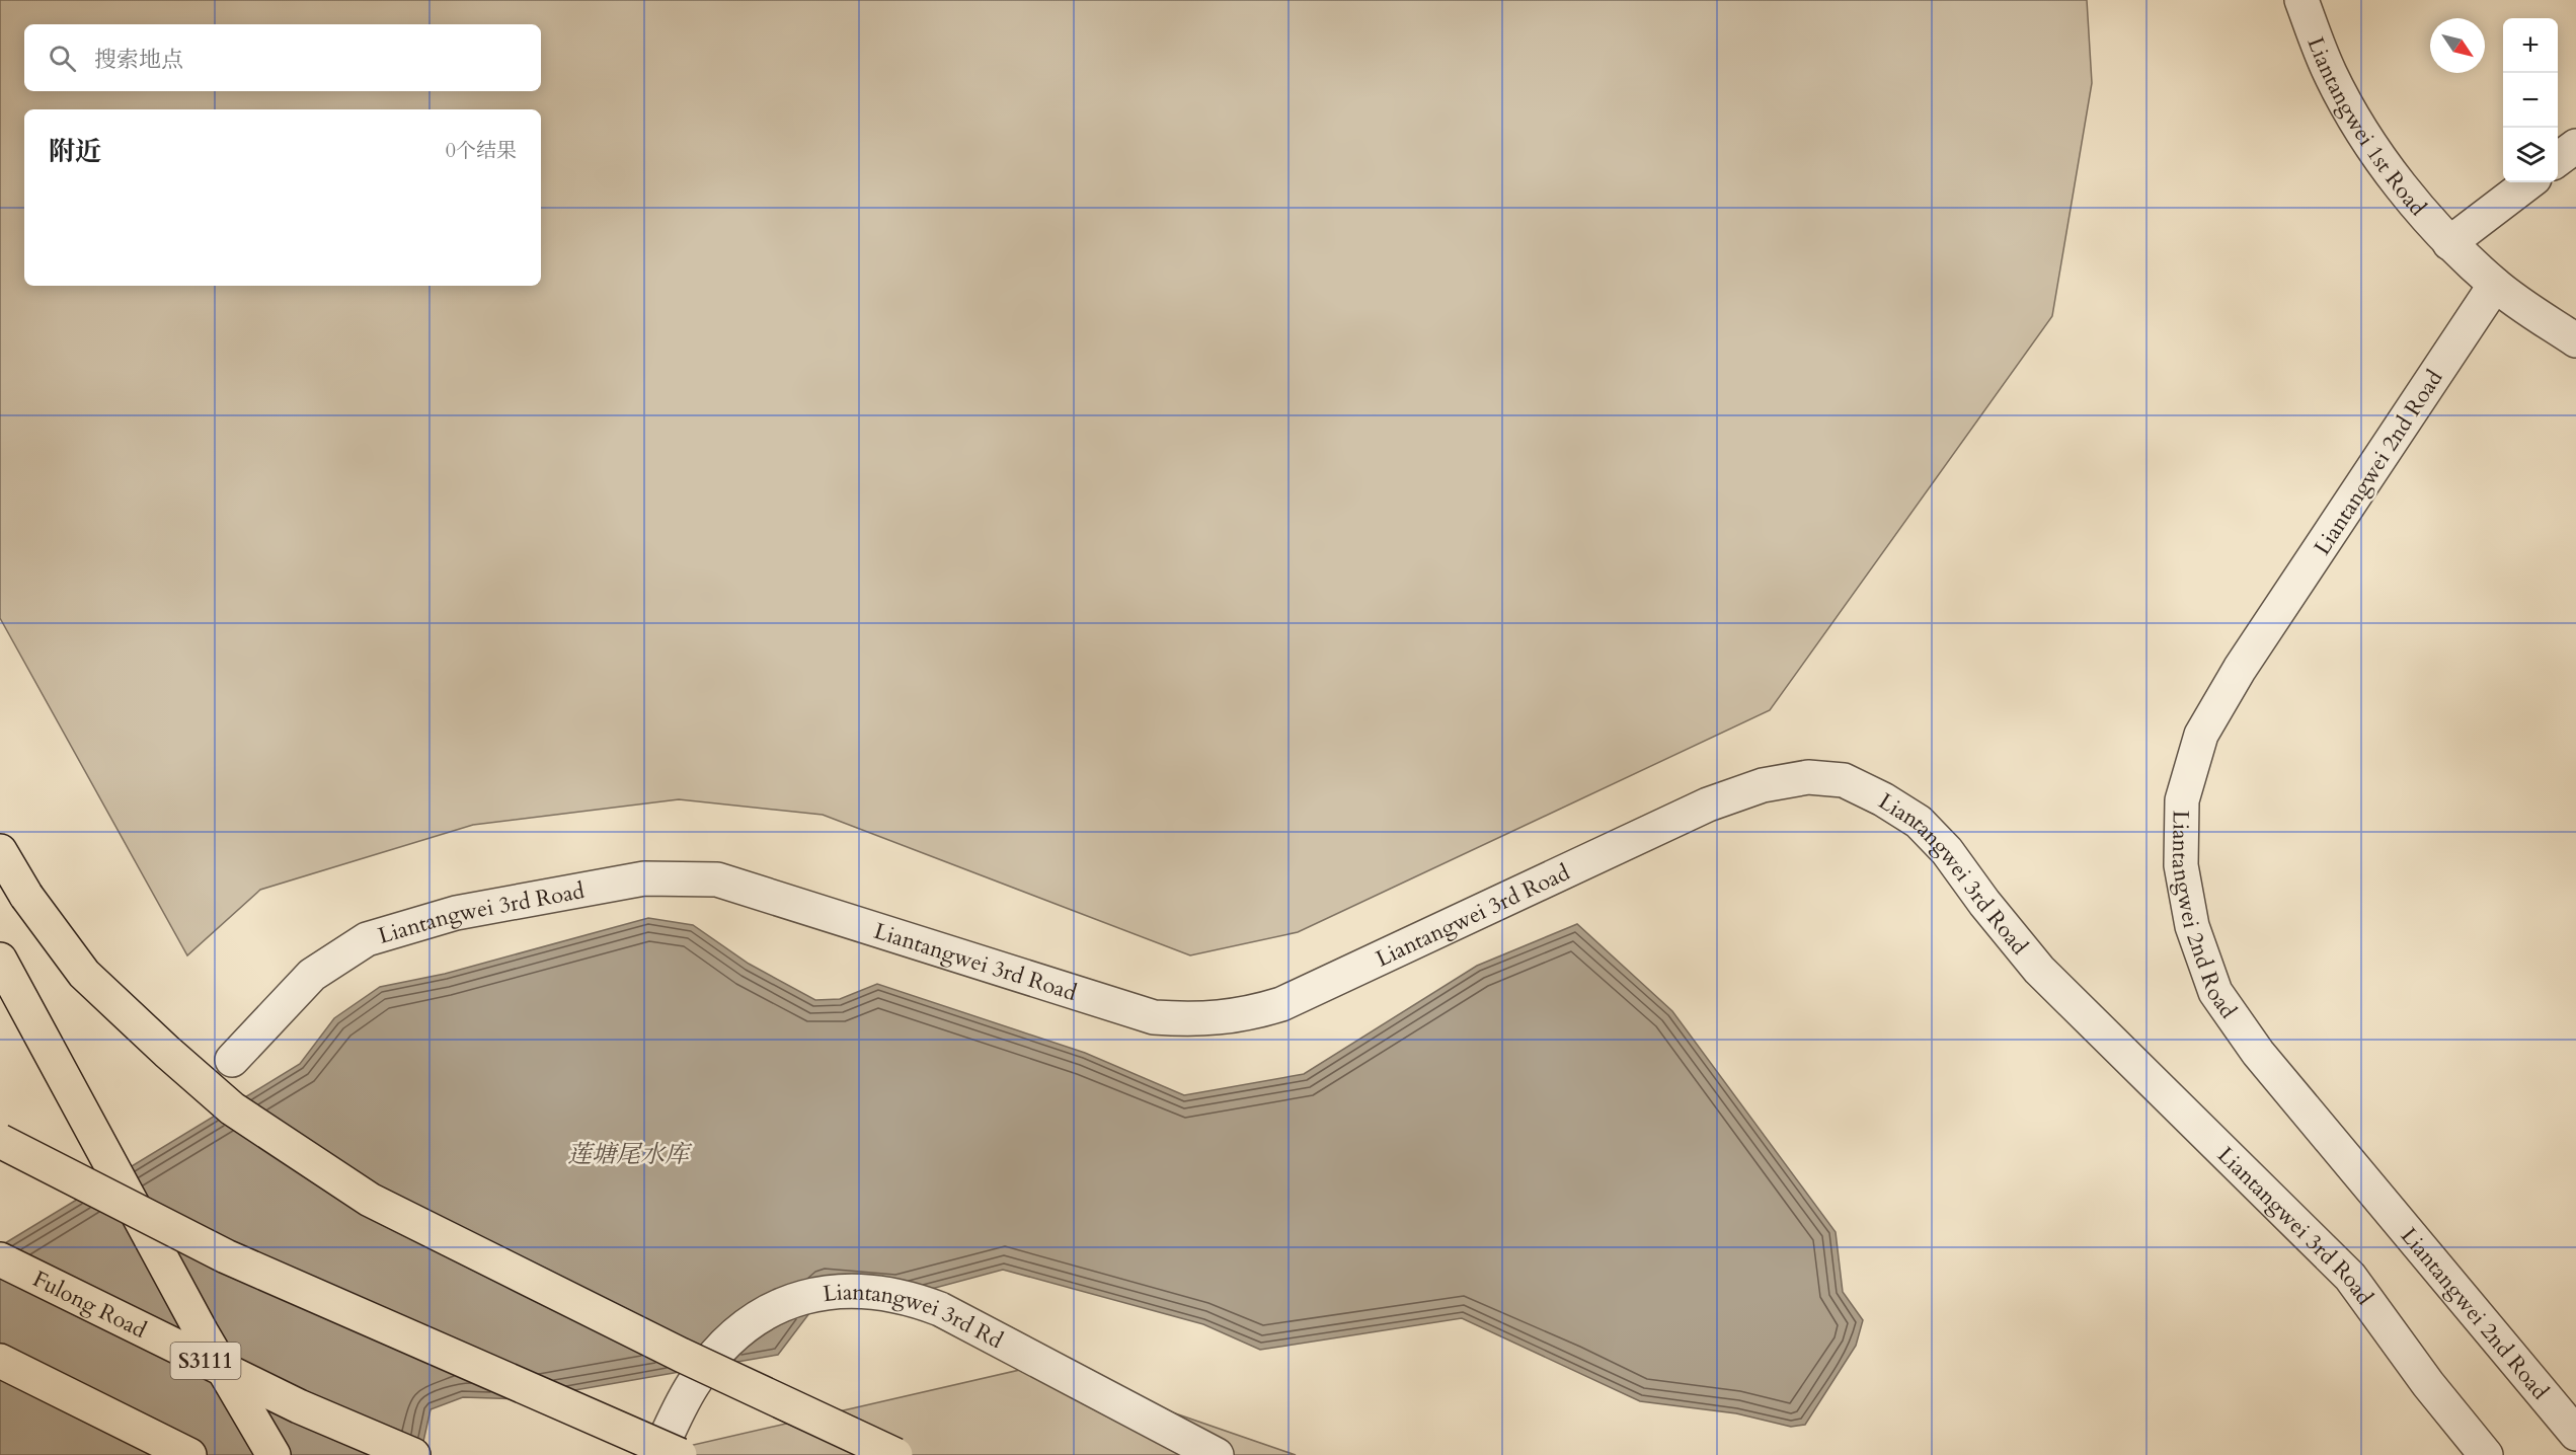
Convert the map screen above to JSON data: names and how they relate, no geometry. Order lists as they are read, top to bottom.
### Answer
{
  "streets": {
    "highway": ["Fulong Road", "S3111"],
    "street": [
      "Liantangwei 1st Road",
      "Liantangwei 2nd Road",
      "Liantangwei 3rd Road",
      "Liantangwei 3rd Rd"
    ]
  },
  "crossings": [
    ["Liantangwei 1st Road", "Liantangwei 2nd Road"]
  ],
  "water": ["莲塘尾水库"],
  "north": "bottom right",
  "page": {
    "map_buttons": ["+", "−"],
    "search": "搜索地点",
    "heading": ["附近", "0个结果"]
  }
}
